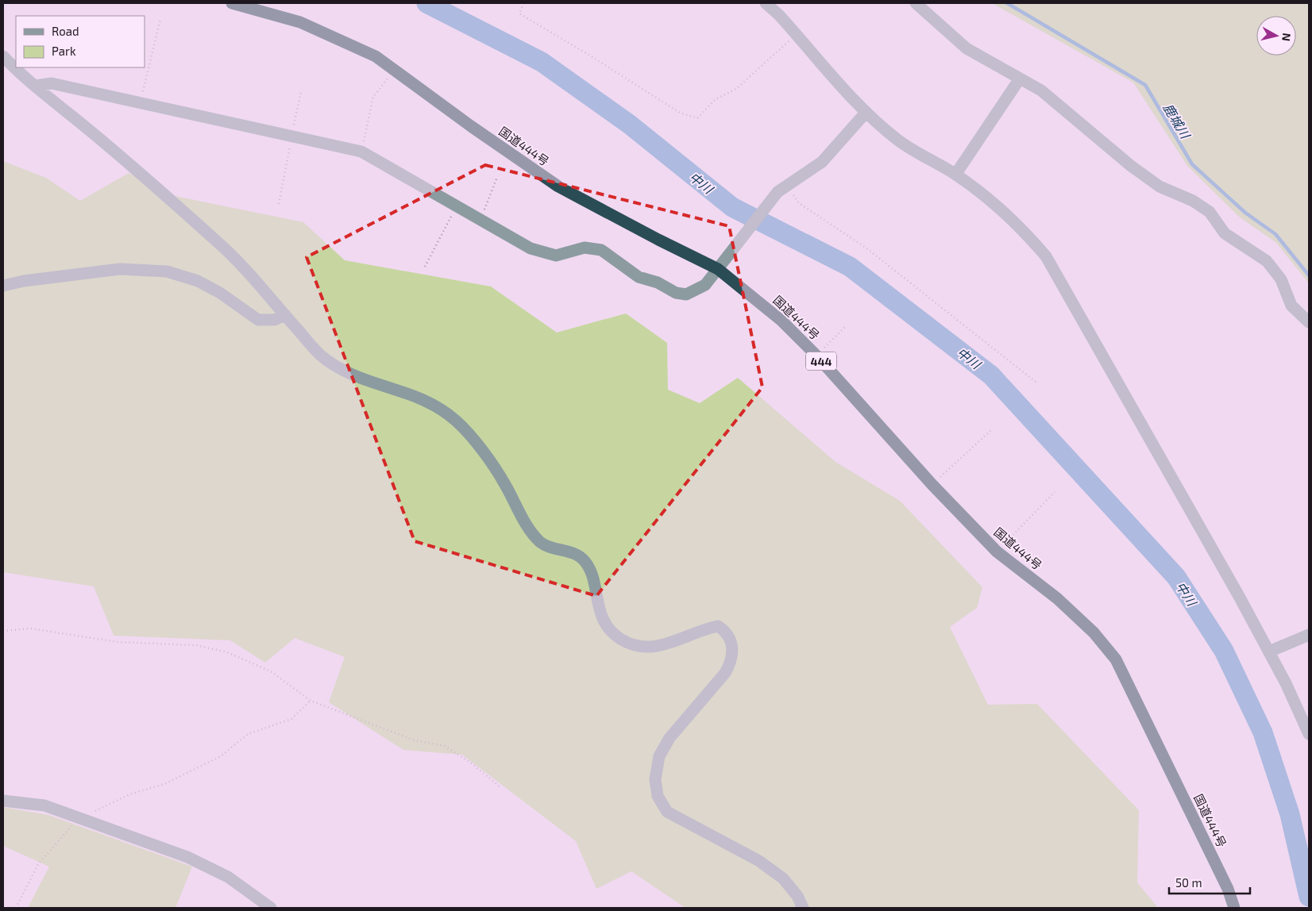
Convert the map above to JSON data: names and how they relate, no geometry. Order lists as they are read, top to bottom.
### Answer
{
  "streets": {
    "highway": ["国道444号", "444"]
  },
  "water": ["鹿城川", "中川"],
  "legend": ["Road", "Park"],
  "scale_bar": "50 m",
  "north": "right"
}
